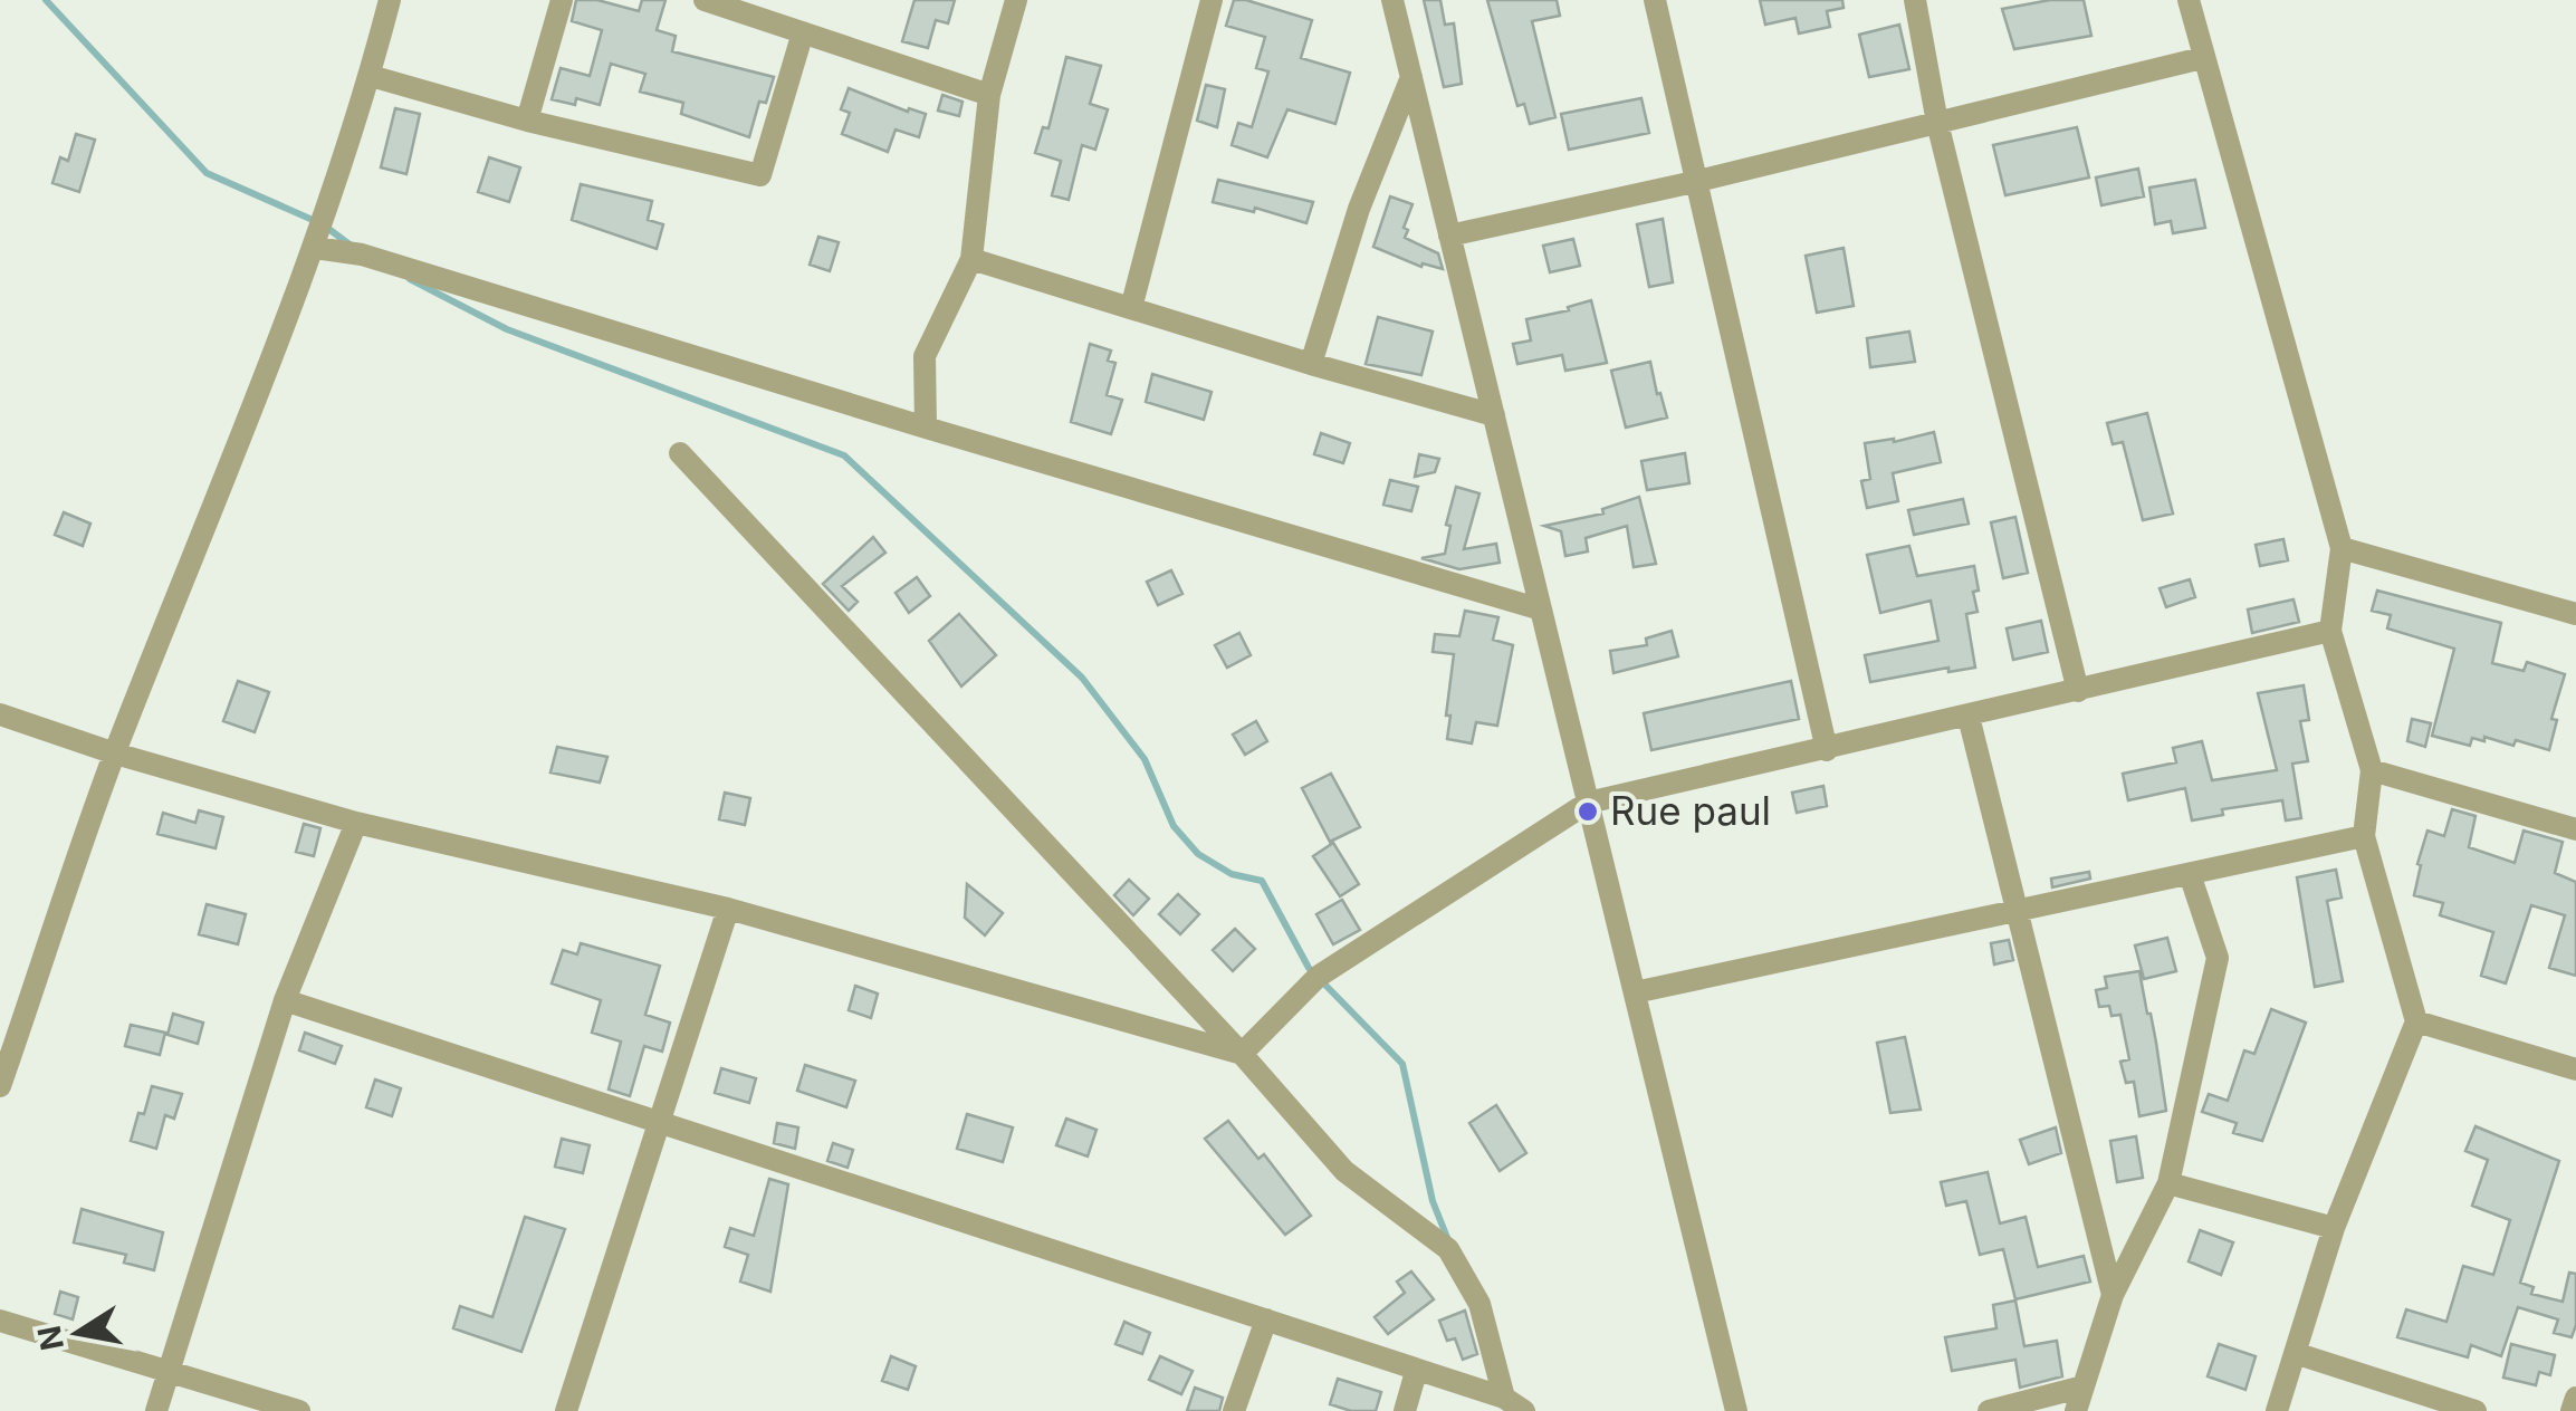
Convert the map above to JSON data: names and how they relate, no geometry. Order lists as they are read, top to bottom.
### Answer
{
  "places": ["Rue paul"],
  "north": "left"
}
